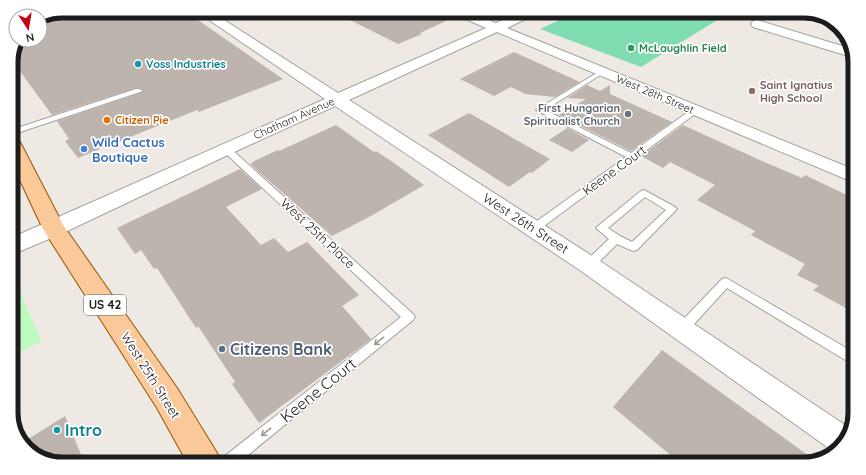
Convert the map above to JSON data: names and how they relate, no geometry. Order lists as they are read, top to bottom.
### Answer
{
  "streets": {
    "main road": ["US 42", "West 25th Street"],
    "street": ["West 28th Street", "Chatham Avenue", "West 26th Street"],
    "lane": ["Keene Court", "West 25th Place"]
  },
  "crossings": [
    ["West 28th Street", "Chatham Avenue"],
    ["West 28th Street", "Keene Court"],
    ["Chatham Avenue", "West 26th Street"],
    ["Chatham Avenue", "West 25th Place"],
    ["Chatham Avenue", "West 25th Street"],
    ["Keene Court", "West 26th Street"],
    ["Keene Court", "West 25th Place"]
  ],
  "one_way": ["Keene Court"],
  "places": [
    "McLaughlin Field",
    "Voss Industries",
    "Saint Ignatius High School",
    "First Hungarian Spiritualist Church",
    "Citizen Pie",
    "Wild Cactus Boutique",
    "Citizens Bank",
    "Intro"
  ],
  "north": "bottom"
}
